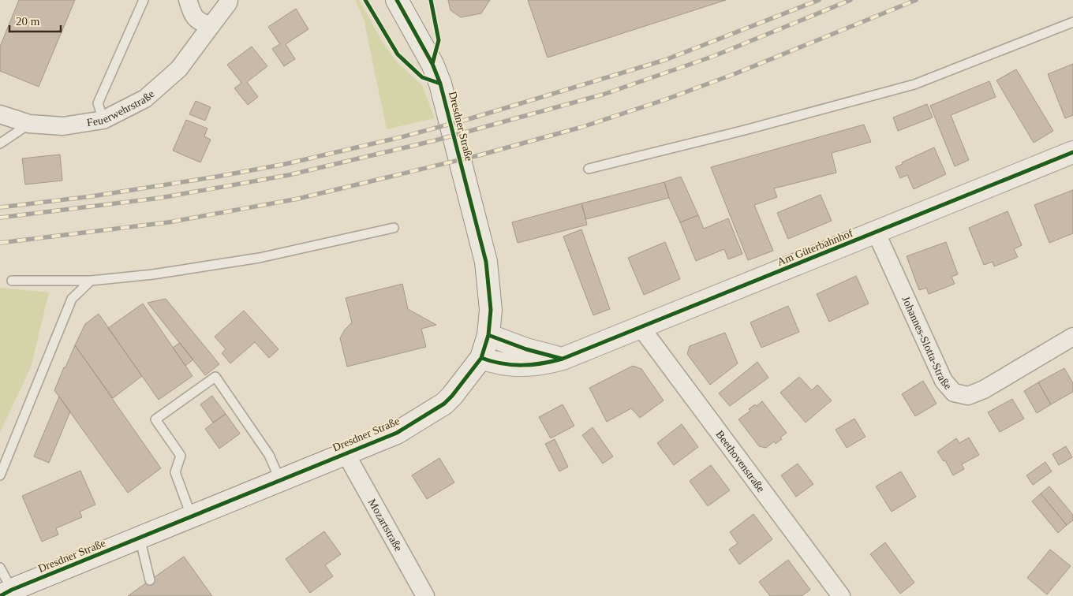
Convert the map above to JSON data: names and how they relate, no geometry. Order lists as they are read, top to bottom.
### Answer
{
  "streets": {
    "main road": ["Dresdner Straße", "Am Güterbahnhof"],
    "street": [
      "Feuerwehrstraße",
      "Johannes-Slotta-Straße",
      "Beethovenstraße",
      "Mozartstraße"
    ]
  },
  "crossings": [
    ["Dresdner Straße", "Am Güterbahnhof"],
    ["Dresdner Straße", "Mozartstraße"],
    ["Am Güterbahnhof", "Johannes-Slotta-Straße"],
    ["Am Güterbahnhof", "Beethovenstraße"]
  ],
  "scale_bar": "20 m"
}
